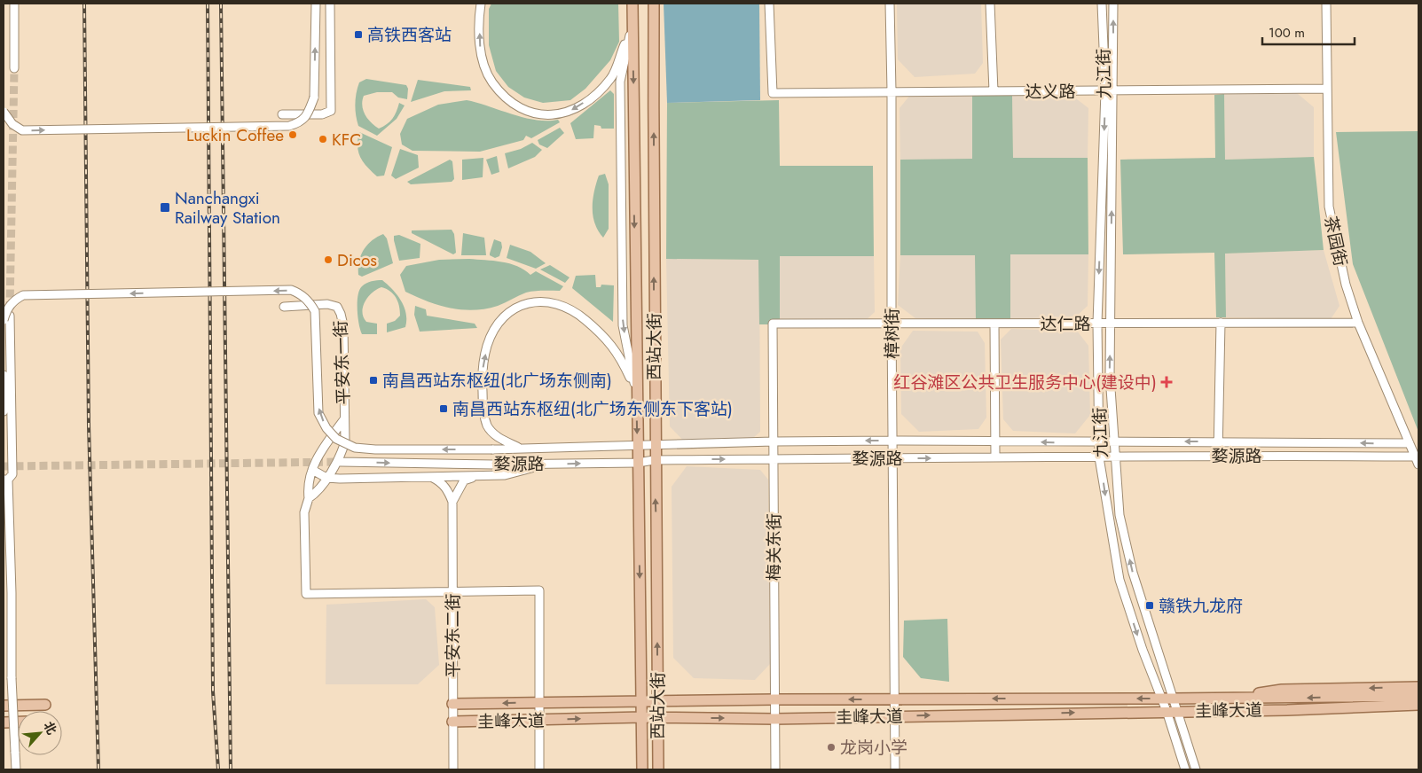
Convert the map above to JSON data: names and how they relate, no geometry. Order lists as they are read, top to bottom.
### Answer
{
  "streets": {
    "main road": ["西站大街", "圭峰大道"],
    "street": [
      "九江街",
      "达义路",
      "茶园街",
      "达仁路",
      "樟树街",
      "平安东一街",
      "婺源路",
      "梅关东街",
      "平安东二街"
    ]
  },
  "crossings": [
    ["九江街", "达义路"],
    ["九江街", "达仁路"],
    ["九江街", "婺源路"],
    ["九江街", "圭峰大道"],
    ["达义路", "茶园街"],
    ["达义路", "樟树街"],
    ["茶园街", "达仁路"],
    ["茶园街", "婺源路"],
    ["达仁路", "樟树街"],
    ["达仁路", "梅关东街"],
    ["樟树街", "婺源路"],
    ["樟树街", "圭峰大道"],
    ["西站大街", "婺源路"],
    ["西站大街", "圭峰大道"],
    ["婺源路", "梅关东街"],
    ["梅关东街", "圭峰大道"],
    ["平安东二街", "圭峰大道"]
  ],
  "places": {
    "transit": [
      "高铁西客站",
      "Nanchangxi Railway Station",
      "南昌西站东枢纽(北广场东侧南)",
      "南昌西站东枢纽(北广场东侧东下客站)",
      "赣铁九龙府"
    ],
    "other": [
      "Luckin Coffee",
      "KFC",
      "Dicos",
      "龙岗小学"
    ],
    "health": ["红谷滩区公共卫生服务中心(建设中)"]
  },
  "scale_bar": "100 m",
  "north": "top right"
}
